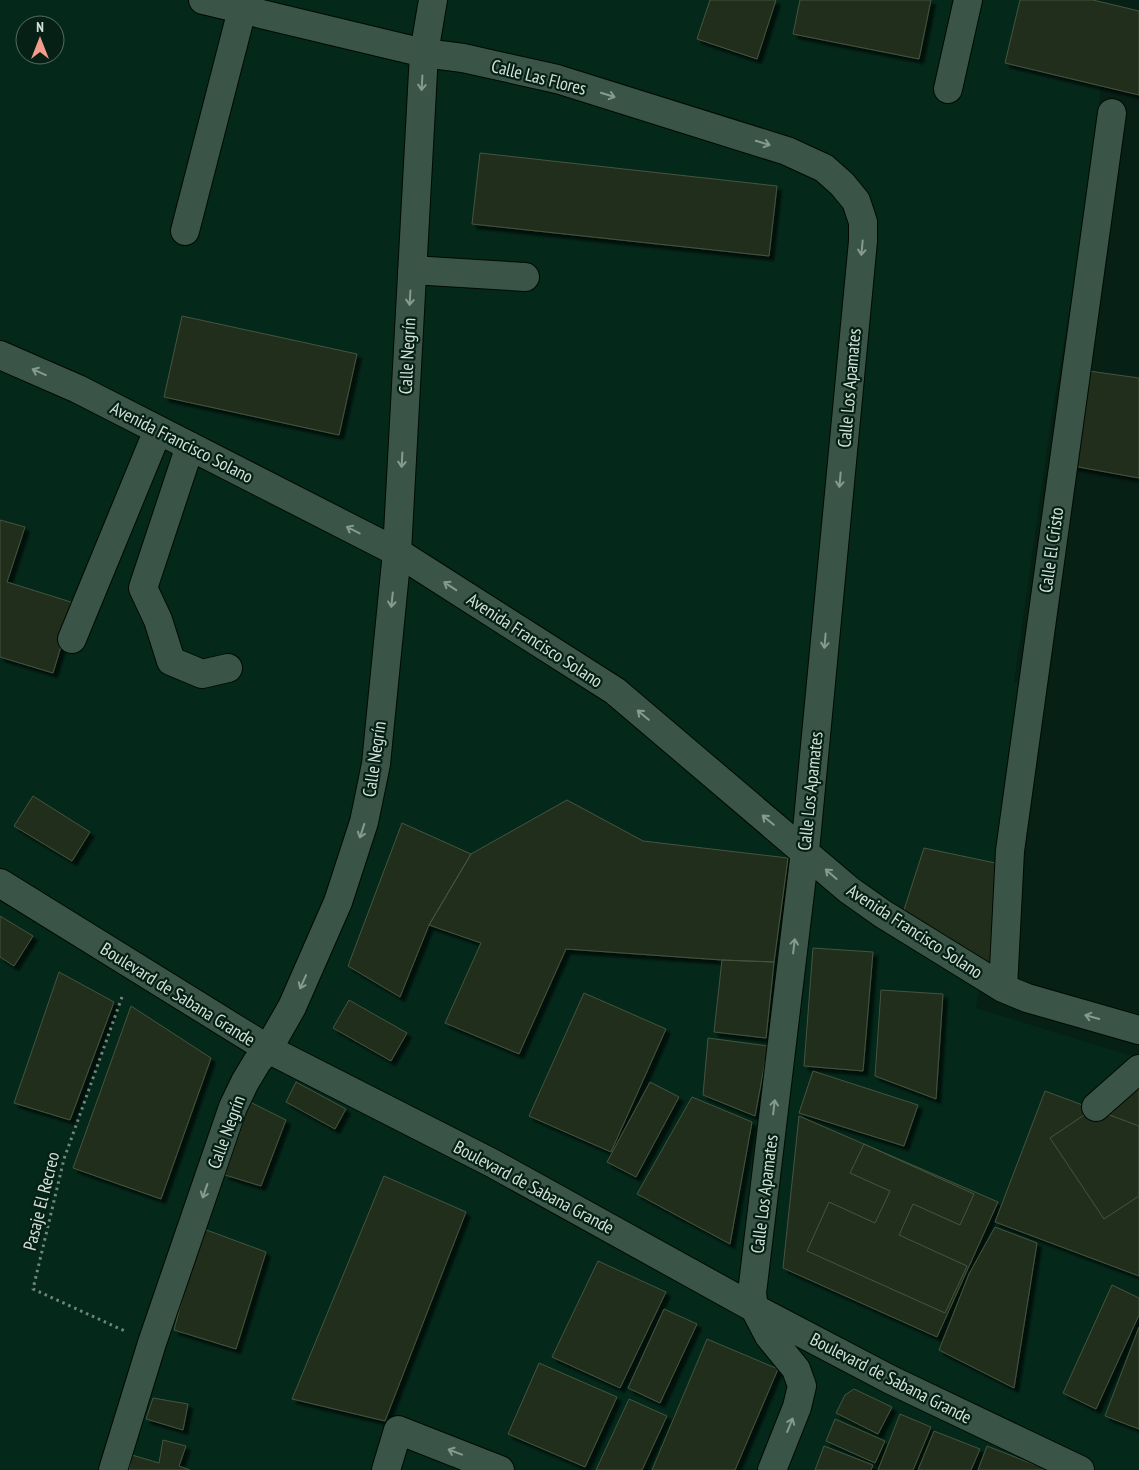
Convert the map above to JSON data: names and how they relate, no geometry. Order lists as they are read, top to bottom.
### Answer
{
  "streets": {
    "street": [
      "Calle Las Flores",
      "Calle Negrín",
      "Calle Los Apamates",
      "Avenida Francisco Solano",
      "Calle El Cristo",
      "Boulevard de Sabana Grande"
    ],
    "path": ["Pasaje El Recreo"]
  },
  "crossings": [
    ["Calle Las Flores", "Calle Negrín"],
    ["Calle Las Flores", "Calle Los Apamates"],
    ["Calle Negrín", "Avenida Francisco Solano"],
    ["Calle Negrín", "Boulevard de Sabana Grande"],
    ["Calle Negrín", "Pasaje El Recreo"],
    ["Calle Los Apamates", "Avenida Francisco Solano"],
    ["Calle Los Apamates", "Boulevard de Sabana Grande"],
    ["Avenida Francisco Solano", "Calle El Cristo"]
  ],
  "one_way": ["Calle Las Flores", "Calle Negrín", "Avenida Francisco Solano"],
  "north": "top"
}
